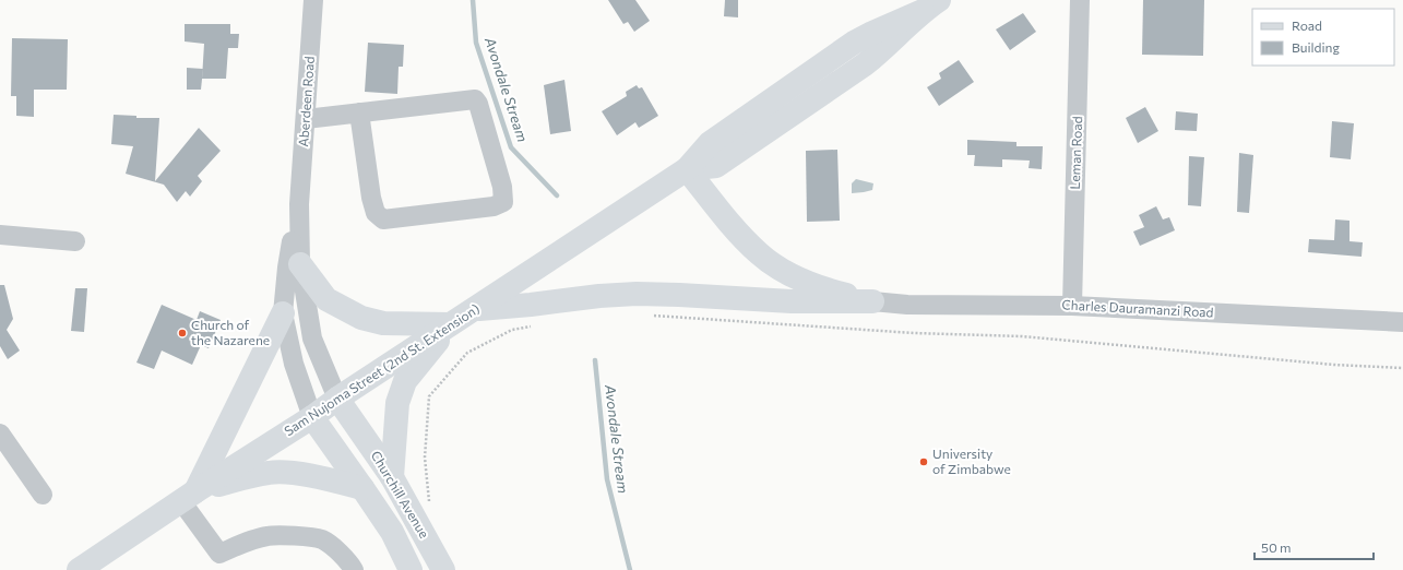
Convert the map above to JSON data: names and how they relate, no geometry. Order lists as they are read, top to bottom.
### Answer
{
  "streets": {
    "main road": ["Sam Nujoma Street (2nd St. Extension)", "Churchill Avenue"],
    "street": ["Aberdeen Road", "Leman Road", "Charles Dauramanzi Road"]
  },
  "crossings": [
    ["Aberdeen Road", "Sam Nujoma Street (2nd St. Extension)"],
    ["Aberdeen Road", "Churchill Avenue"],
    ["Leman Road", "Charles Dauramanzi Road"],
    ["Sam Nujoma Street (2nd St. Extension)", "Churchill Avenue"]
  ],
  "water": ["Avondale Stream"],
  "places": ["Church of the Nazarene", "University of Zimbabwe"],
  "legend": ["Road", "Building"],
  "scale_bar": "50 m"
}
